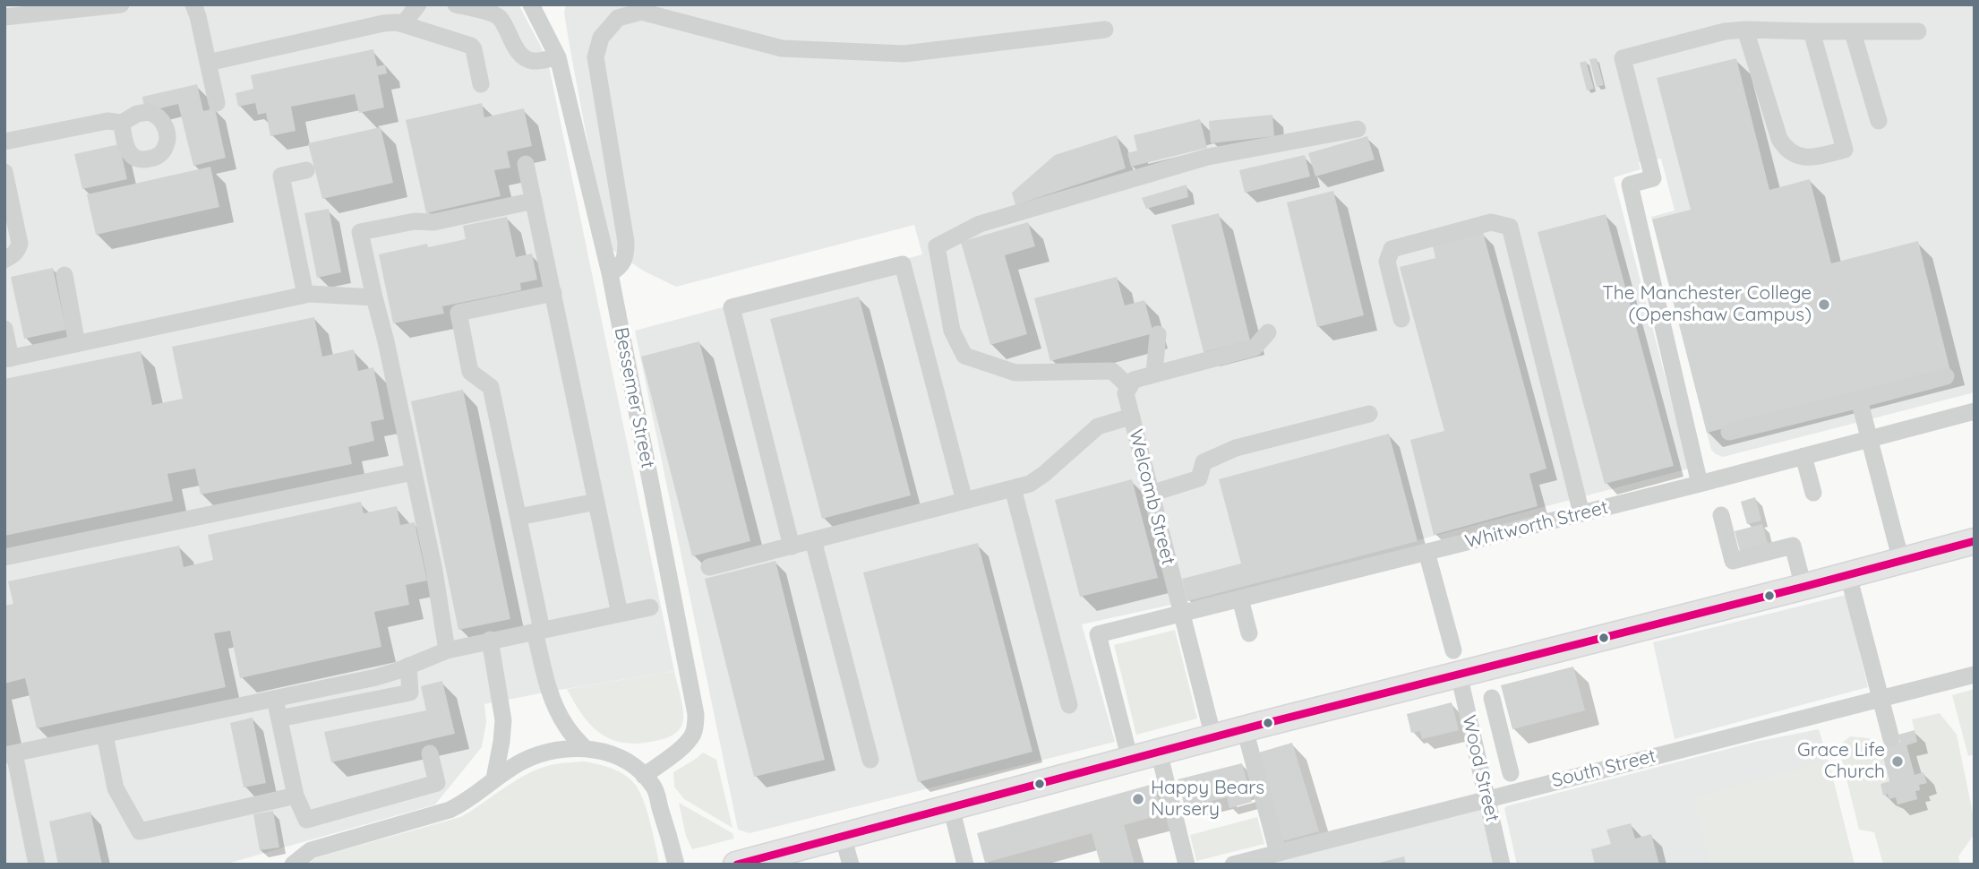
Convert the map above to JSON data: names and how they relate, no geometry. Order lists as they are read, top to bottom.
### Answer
{
  "streets": {
    "street": [
      "Bessemer Street",
      "Welcomb Street",
      "Whitworth Street",
      "Wood Street",
      "South Street"
    ]
  },
  "crossings": [
    ["Welcomb Street", "Whitworth Street"],
    ["Whitworth Street", "Wood Street"],
    ["Wood Street", "South Street"]
  ],
  "places": ["The Manchester College (Openshaw Campus)", "Grace Life Church", "Happy Bears Nursery"]
}
